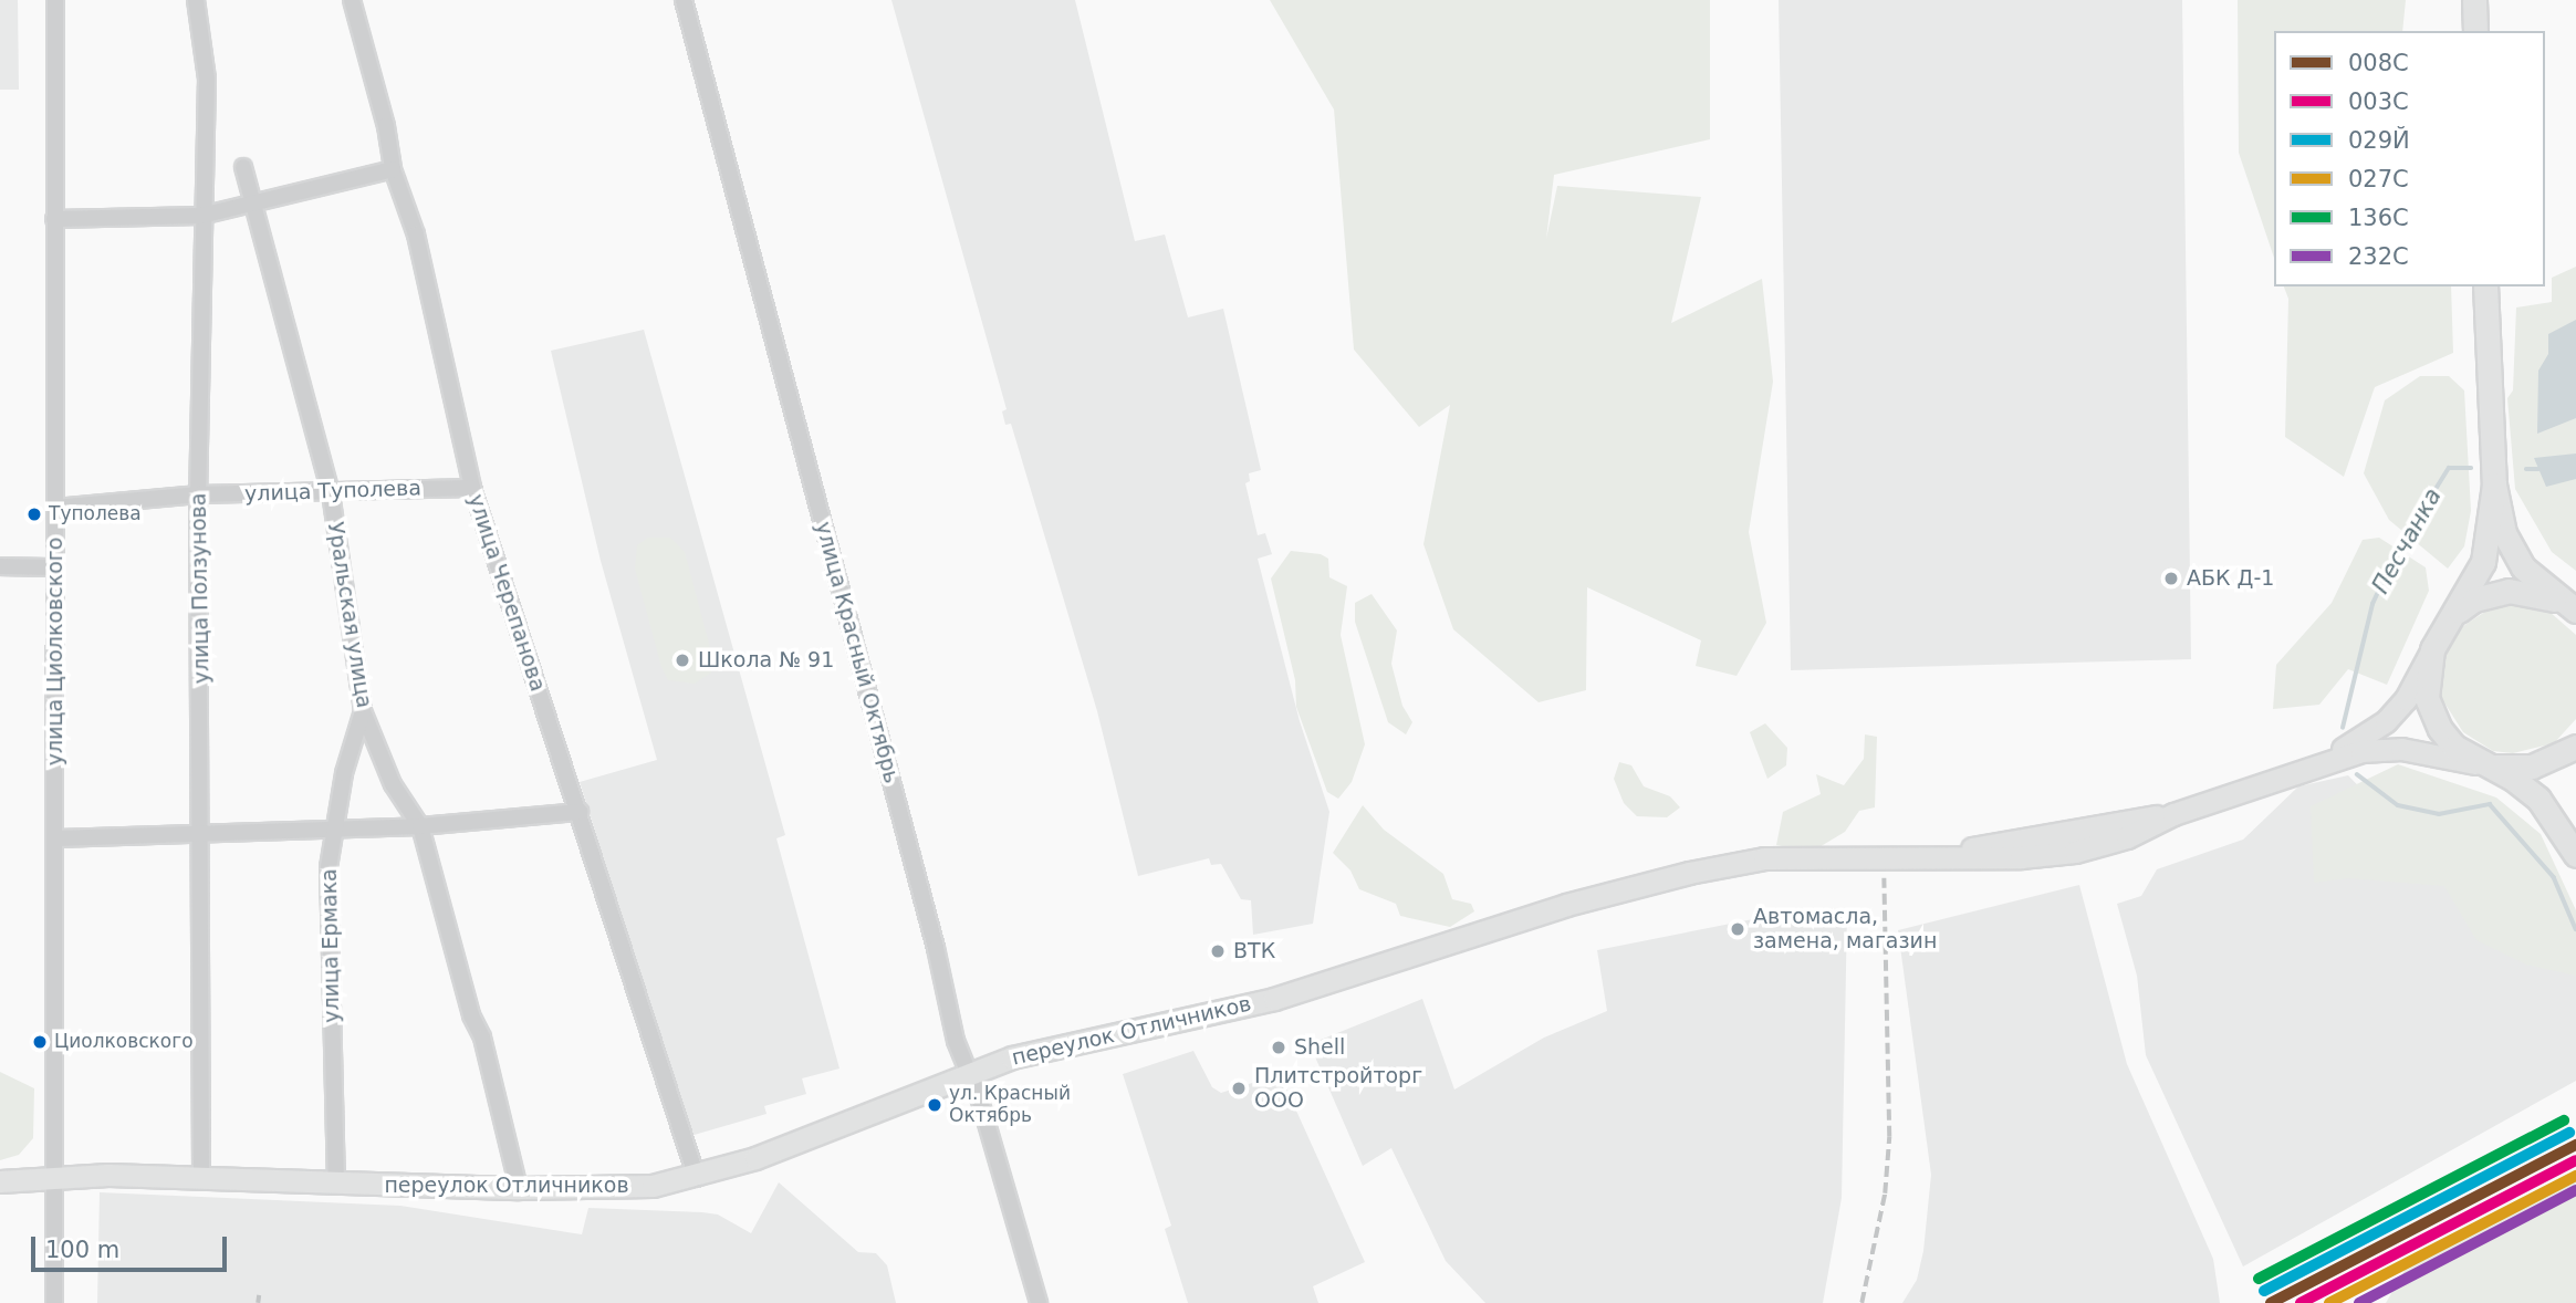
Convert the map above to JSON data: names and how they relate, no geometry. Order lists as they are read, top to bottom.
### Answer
{
  "streets": {
    "main road": ["переулок Отличников"],
    "street": [
      "улица Туполева",
      "улица Ползунова",
      "улица Черепанова",
      "Уральская улица",
      "улица Циолковского",
      "улица Красный Октябрь",
      "улица Ермака"
    ]
  },
  "crossings": [
    ["улица Туполева", "улица Ползунова"],
    ["улица Туполева", "улица Черепанова"],
    ["улица Туполева", "Уральская улица"],
    ["улица Туполева", "улица Циолковского"],
    ["улица Ползунова", "переулок Отличников"],
    ["улица Черепанова", "переулок Отличников"],
    ["Уральская улица", "улица Ермака"],
    ["Уральская улица", "переулок Отличников"],
    ["улица Циолковского", "переулок Отличников"],
    ["улица Красный Октябрь", "переулок Отличников"],
    ["улица Ермака", "переулок Отличников"]
  ],
  "water": ["Песчанка"],
  "places": [
    "Туполева",
    "АБК Д-1",
    "Школа № 91",
    "Автомасла, замена, магазин",
    "ВТК",
    "Циолковского",
    "Shell",
    "Плитстройторг ООО",
    "ул. Красный Октябрь"
  ],
  "lines": [
    "transit line 136С",
    "transit line 029Й",
    "transit line 008С",
    "transit line 003С",
    "transit line 027С",
    "transit line 232C"
  ],
  "legend": [
    "008С",
    "003С",
    "029Й",
    "027С",
    "136С",
    "232C"
  ],
  "scale_bar": "100 m"
}
